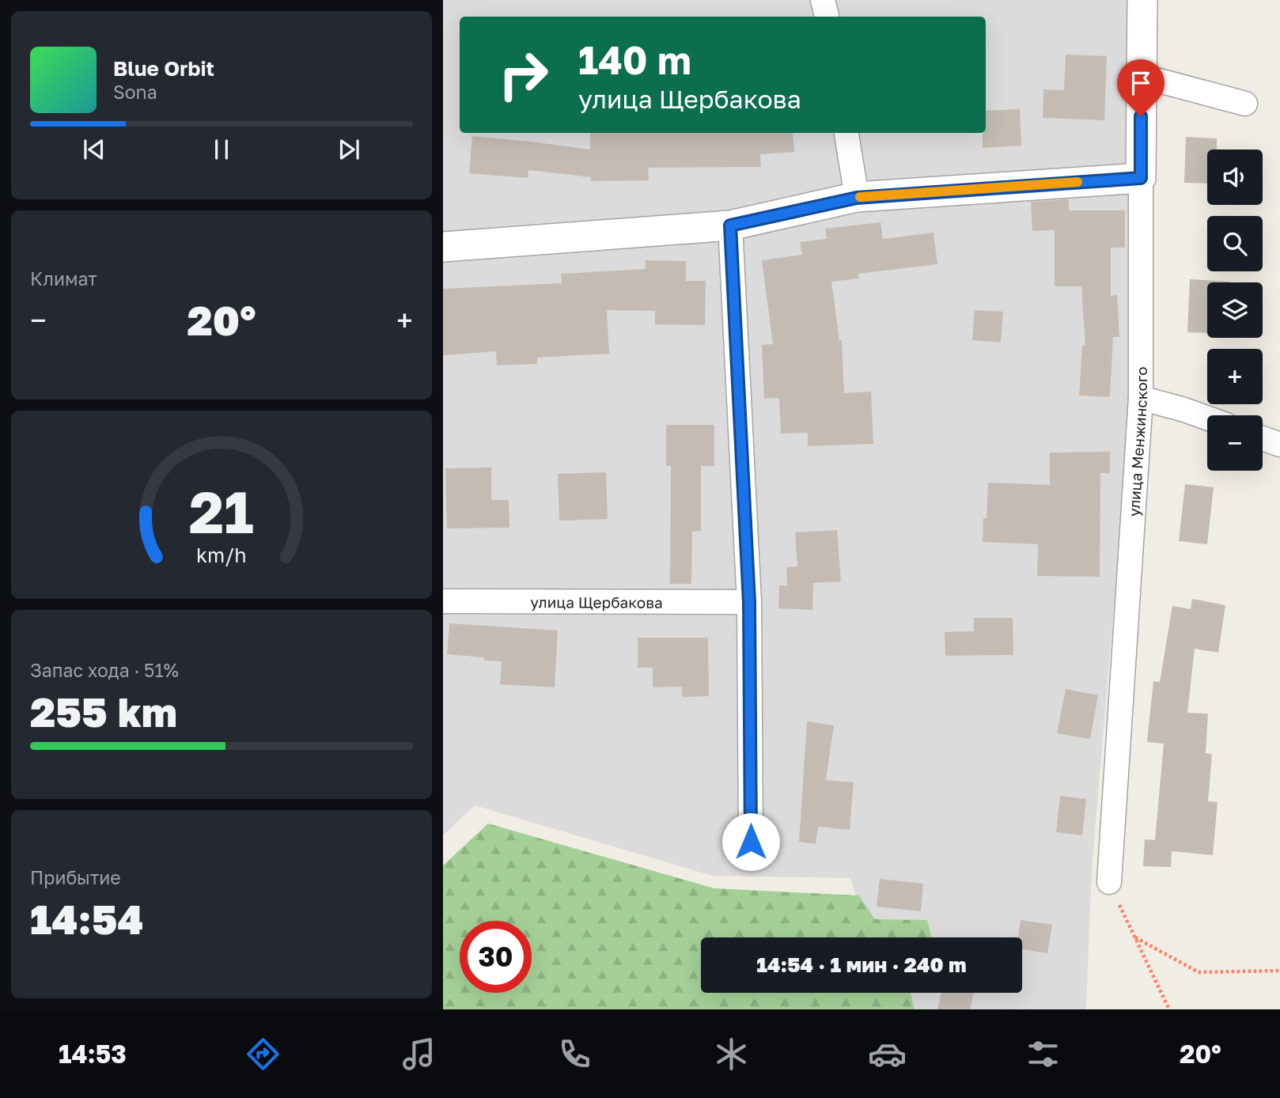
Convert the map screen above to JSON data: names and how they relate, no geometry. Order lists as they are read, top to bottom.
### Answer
{
  "streets": {
    "street": ["улица Менжинского", "улица Щербакова"]
  },
  "page": {
    "turn": ["140 m", "улица Щербакова"],
    "song": ["Blue Orbit", "Sona"],
    "map_buttons": ["+", "−"],
    "tile": [
      "Климат",
      ["Запас хода · 51%", "255 km"],
      ["Прибытие", "14:54"]
    ],
    "heat": ["−", "20°", "+"],
    "limit": "30",
    "trip": "14:54 · 1 мин · 240 m",
    "tabs": ["14:53", "20°"],
    "gauge": ["21", "km/h"]
  }
}
